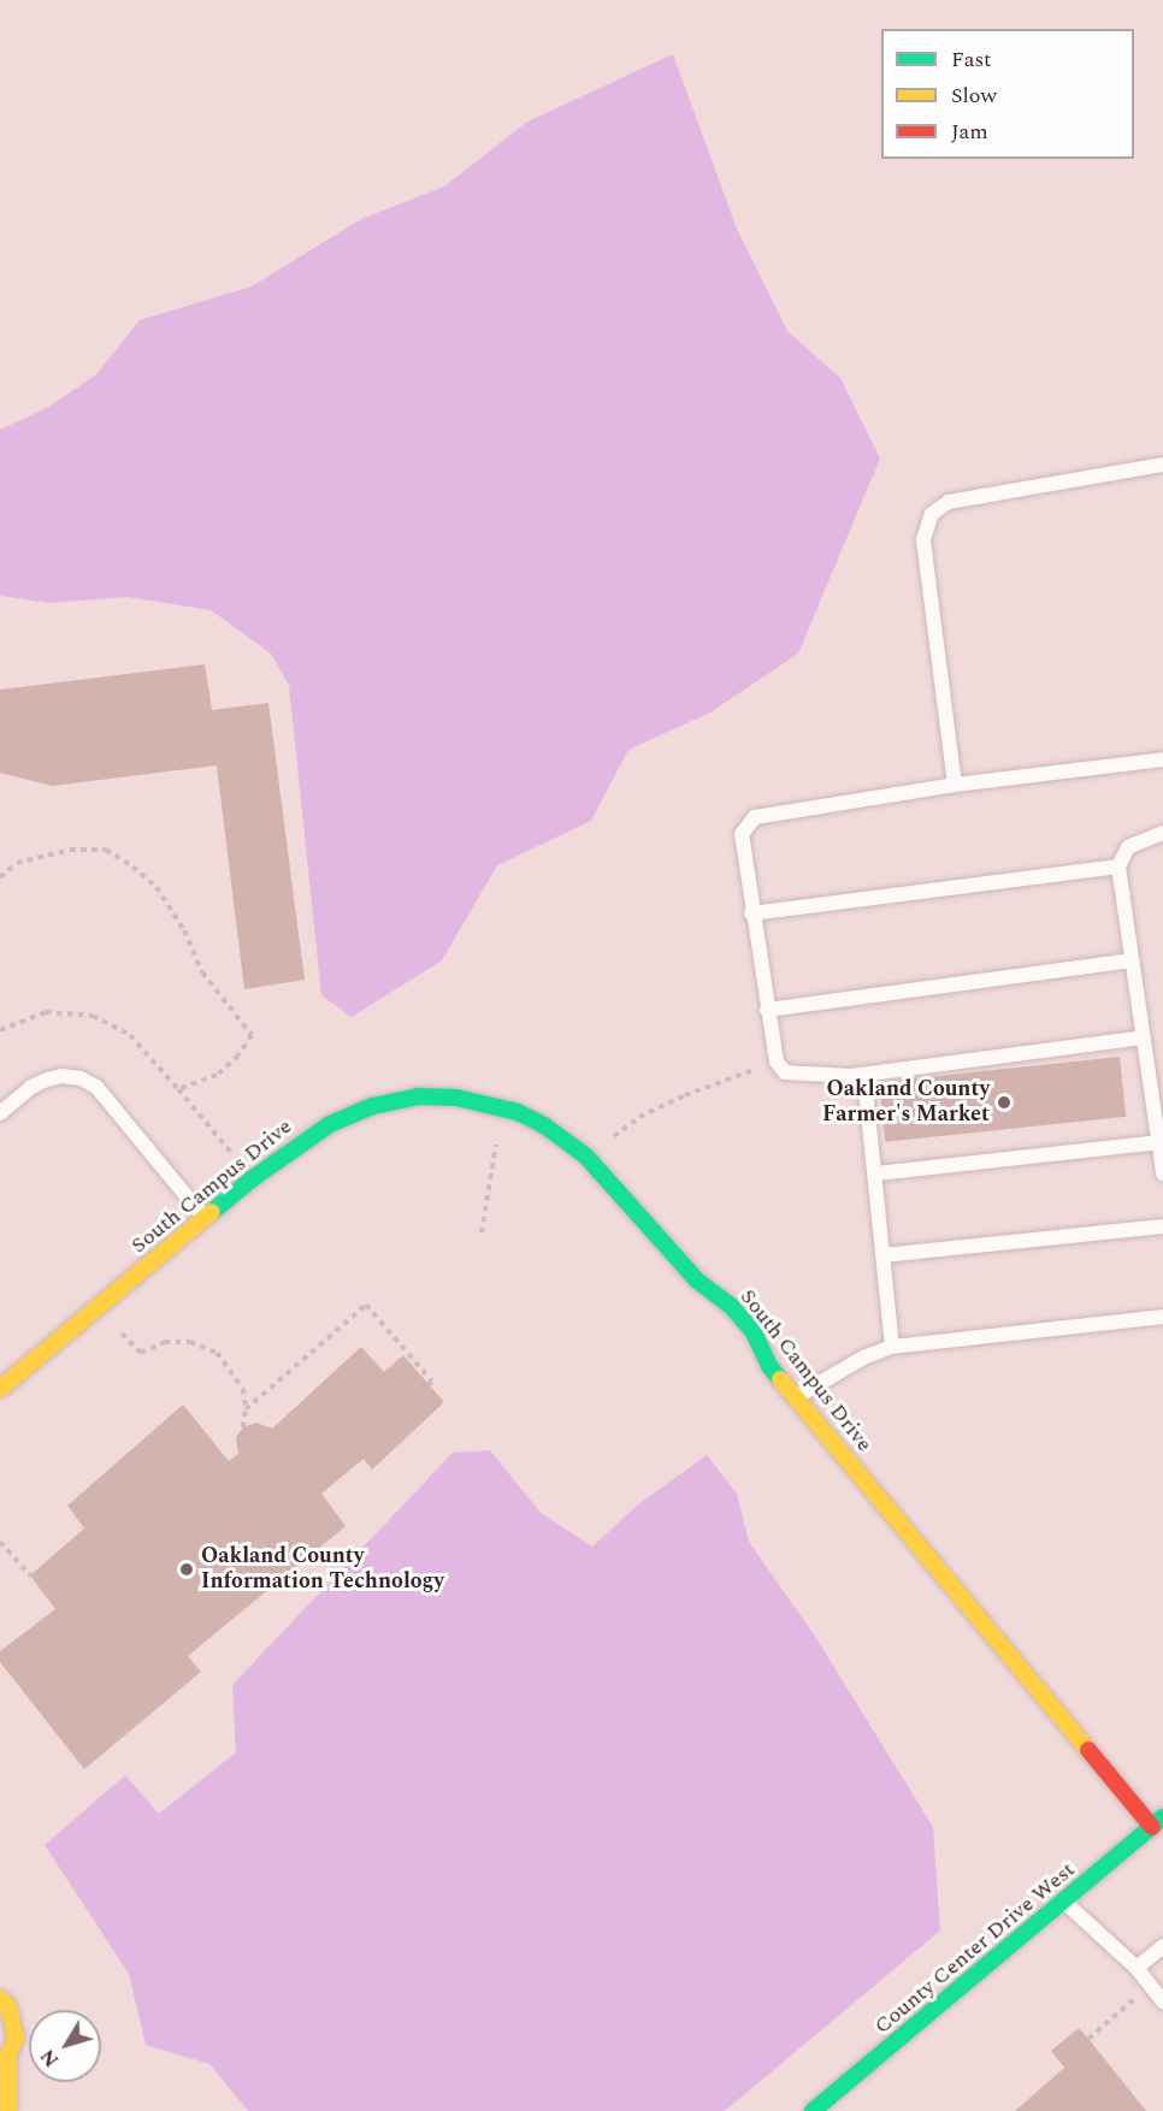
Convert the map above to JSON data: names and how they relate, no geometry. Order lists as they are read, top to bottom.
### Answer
{
  "streets": {
    "street": ["South Campus Drive", "County Center Drive West"]
  },
  "crossings": [
    ["South Campus Drive", "County Center Drive West"]
  ],
  "places": ["Oakland County Farmer's Market", "Oakland County Information Technology"],
  "legend": ["Fast", "Slow", "Jam"],
  "north": "bottom left"
}
